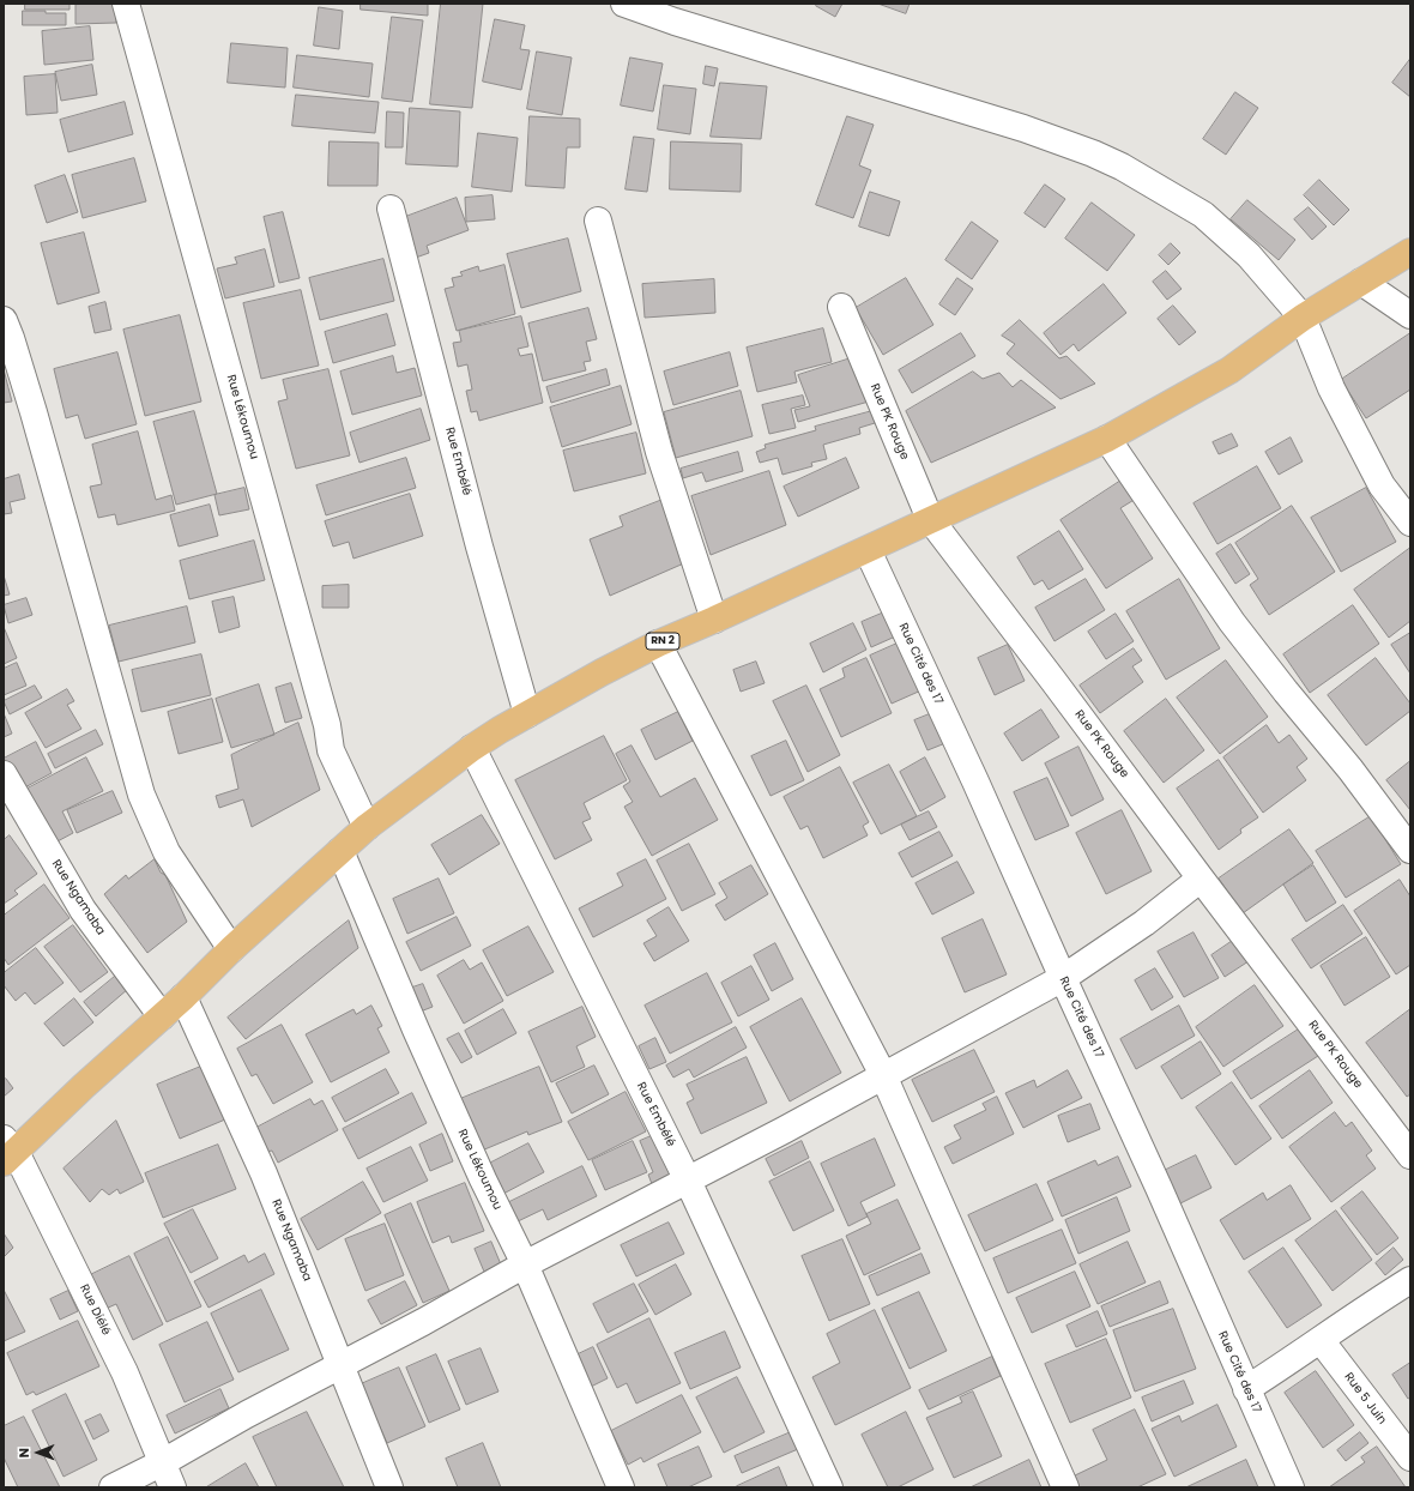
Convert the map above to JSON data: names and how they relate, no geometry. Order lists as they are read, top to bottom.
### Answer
{
  "streets": {
    "highway": ["RN 2"],
    "street": [
      "Rue Lékoumou",
      "Rue PK Rouge",
      "Rue Embélé",
      "Rue Cité des 17",
      "Rue Ngamaba",
      "Rue Diélé",
      "Rue 5 Juin"
    ]
  },
  "crossings": [
    ["Rue Lékoumou", "RN 2"],
    ["Rue PK Rouge", "RN 2"],
    ["Rue Embélé", "RN 2"],
    ["RN 2", "Rue Cité des 17"],
    ["RN 2", "Rue Ngamaba"],
    ["RN 2", "Rue Diélé"]
  ],
  "north": "left"
}
